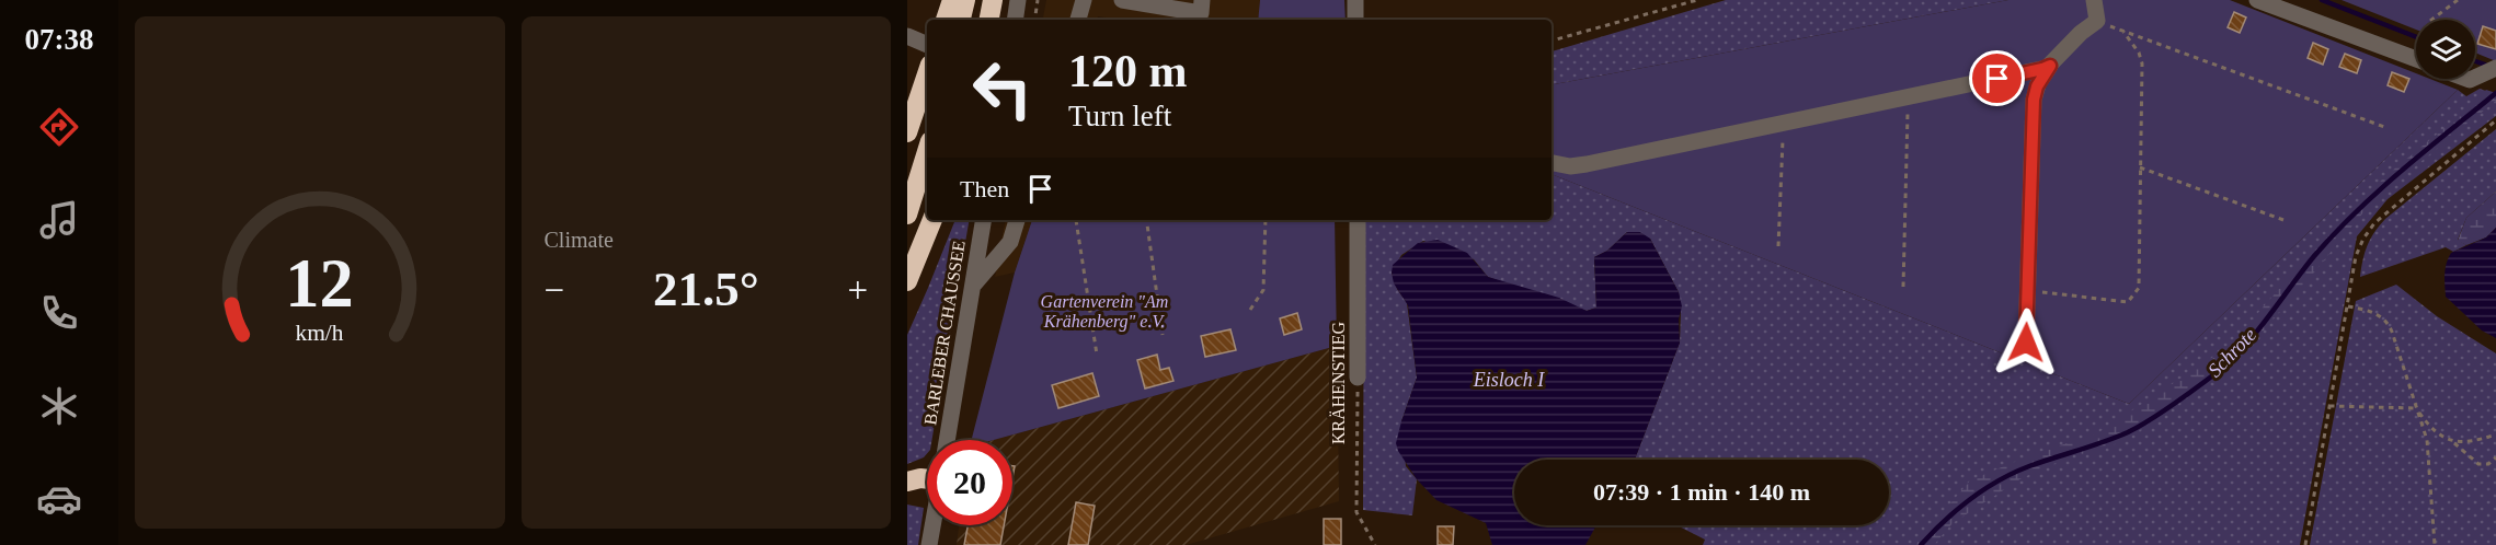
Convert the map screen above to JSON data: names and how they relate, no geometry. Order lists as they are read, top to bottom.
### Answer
{
  "streets": {
    "street": ["BARLEBER CHAUSSEE", "KRÄHENSTIEG"]
  },
  "water": ["Schrote", "Eisloch I"],
  "parks": ["Gartenverein \"Am Krähenberg\" e.V."],
  "page": {
    "tabs": "07:38",
    "tile": "Climate",
    "turn": ["120 m", "Turn left"],
    "then": "Then",
    "heat": ["−", "21.5°", "+"],
    "limit": "20",
    "trip": "07:39 · 1 min · 140 m",
    "gauge": ["12", "km/h"]
  }
}
